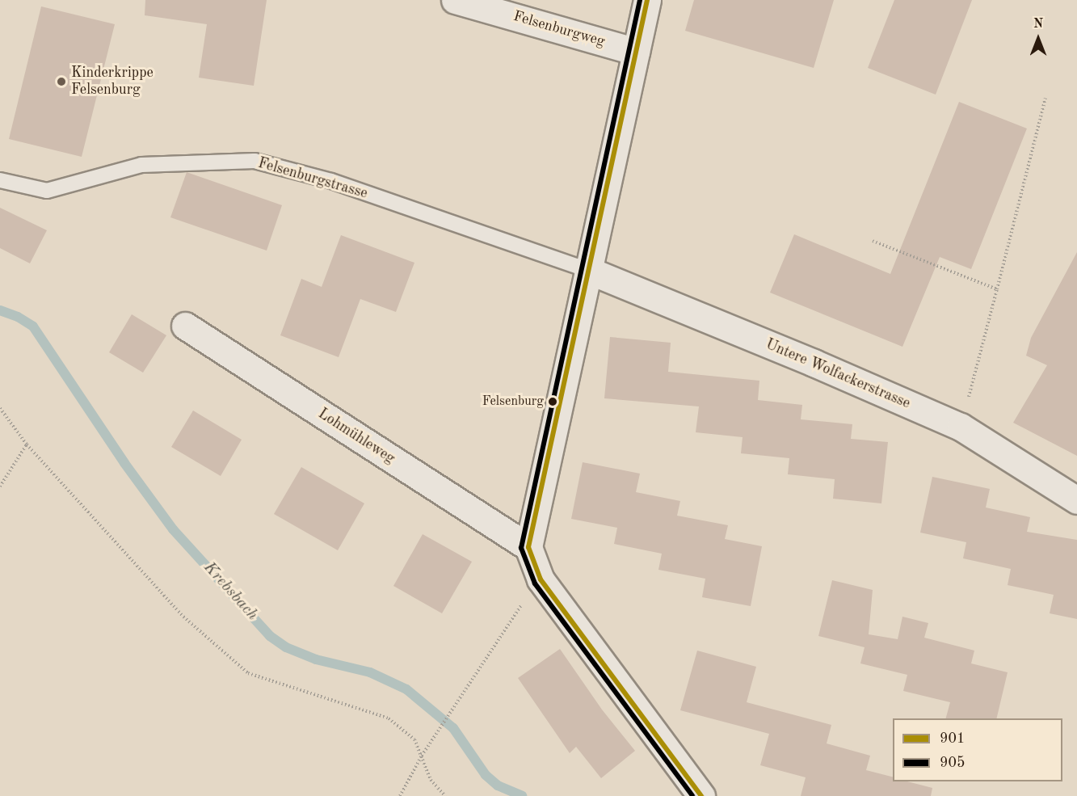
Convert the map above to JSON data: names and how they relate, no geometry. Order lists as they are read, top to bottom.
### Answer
{
  "streets": {
    "street": ["Felsenburgweg", "Untere Wolfackerstrasse", "Lohmühleweg"],
    "lane": ["Felsenburgstrasse"]
  },
  "crossings": [
    ["Felsenburgstrasse", "Untere Wolfackerstrasse"]
  ],
  "water": ["Krebsbach"],
  "places": ["Kinderkrippe Felsenburg", "Felsenburg"],
  "lines": ["transit line 901", "transit line 905"],
  "legend": ["901", "905"],
  "north": "top"
}
